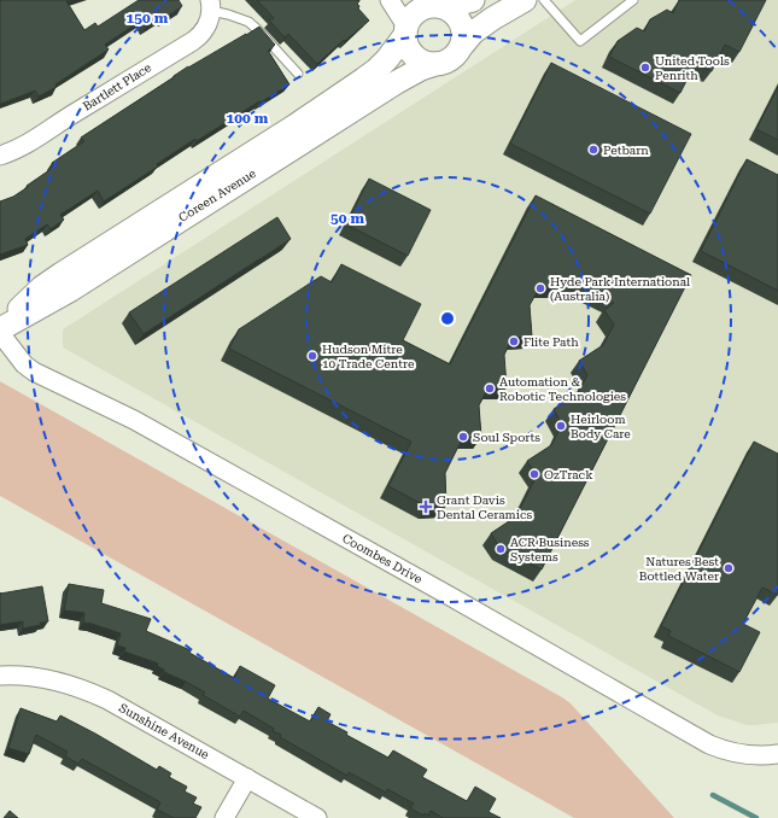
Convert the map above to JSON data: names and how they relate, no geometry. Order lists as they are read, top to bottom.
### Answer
{
  "streets": {
    "street": [
      "Bartlett Place",
      "Coreen Avenue",
      "Coombes Drive",
      "Sunshine Avenue"
    ]
  },
  "crossings": [
    ["Coreen Avenue", "Coombes Drive"]
  ],
  "places": {
    "other": [
      "United Tools Penrith",
      "Petbarn",
      "Hyde Park International (Australia)",
      "Flite Path",
      "Hudson Mitre 10 Trade Centre",
      "Automation & Robotic Technologies",
      "Heirloom Body Care",
      "Soul Sports",
      "OzTrack",
      "ACR Business Systems",
      "Natures Best Bottled Water"
    ],
    "health": ["Grant Davis Dental Ceramics"]
  },
  "rings": ["150 m", "100 m", "50 m"]
}
